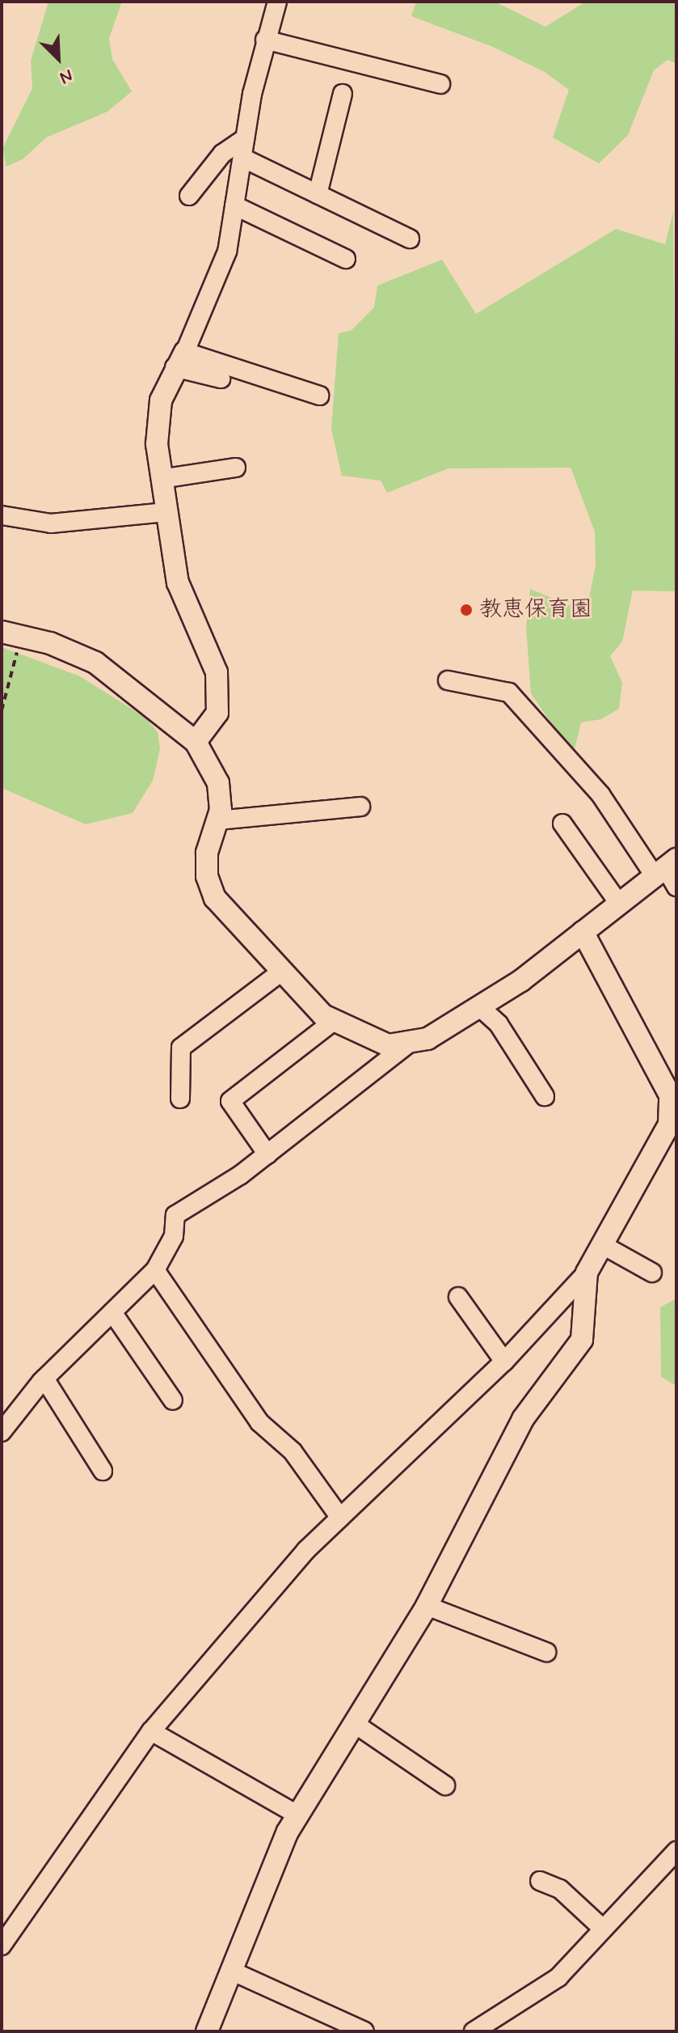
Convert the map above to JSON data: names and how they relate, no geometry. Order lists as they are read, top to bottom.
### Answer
{
  "places": ["教恵保育園"],
  "north": "bottom right"
}
